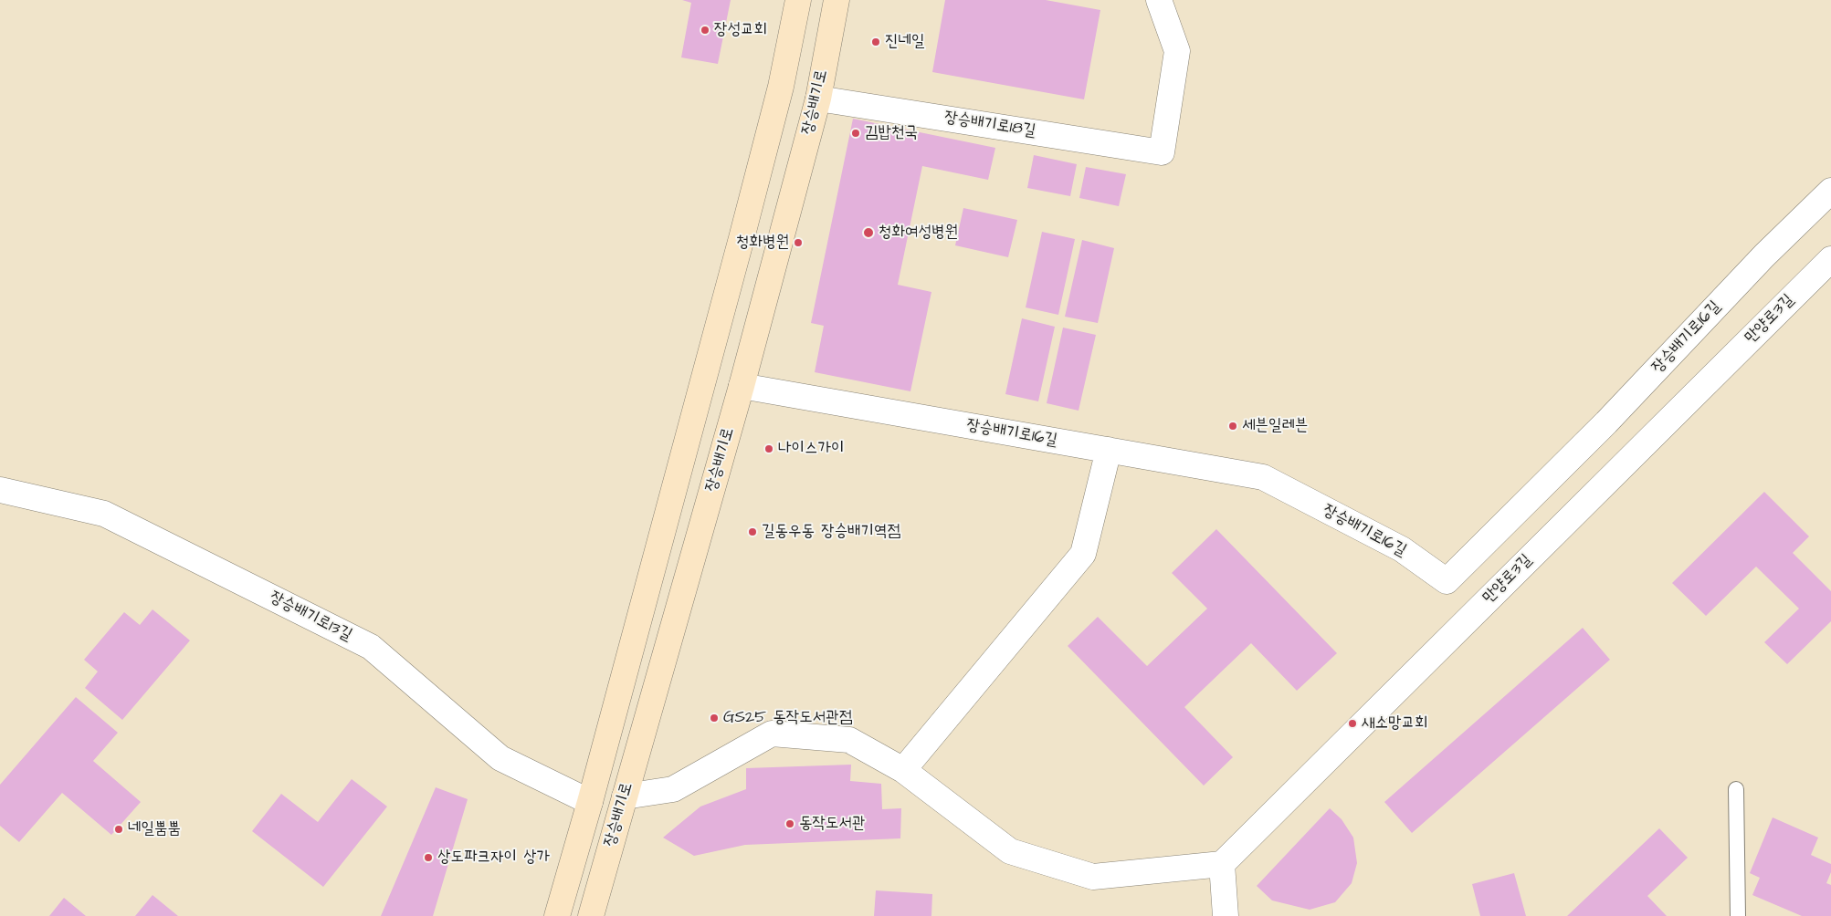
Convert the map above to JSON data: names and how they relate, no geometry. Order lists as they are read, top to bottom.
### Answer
{
  "streets": {
    "street": [
      "장승배기로",
      "장승배기로18길",
      "만양로3길",
      "장승배기로16길",
      "장승배기로13길"
    ]
  },
  "crossings": [
    ["장승배기로", "장승배기로18길"],
    ["장승배기로", "장승배기로16길"],
    ["장승배기로", "장승배기로13길"]
  ],
  "places": [
    "장성교회",
    "진네일",
    "김밥천국",
    "청화여성병원",
    "청화병원",
    "세븐일레븐",
    "나이스가이",
    "길동우동 장승배기역점",
    "GS25 동작도서관점",
    "새소망교회",
    "동작도서관",
    "네일뿜뿜",
    "상도파크자이 상가"
  ]
}
